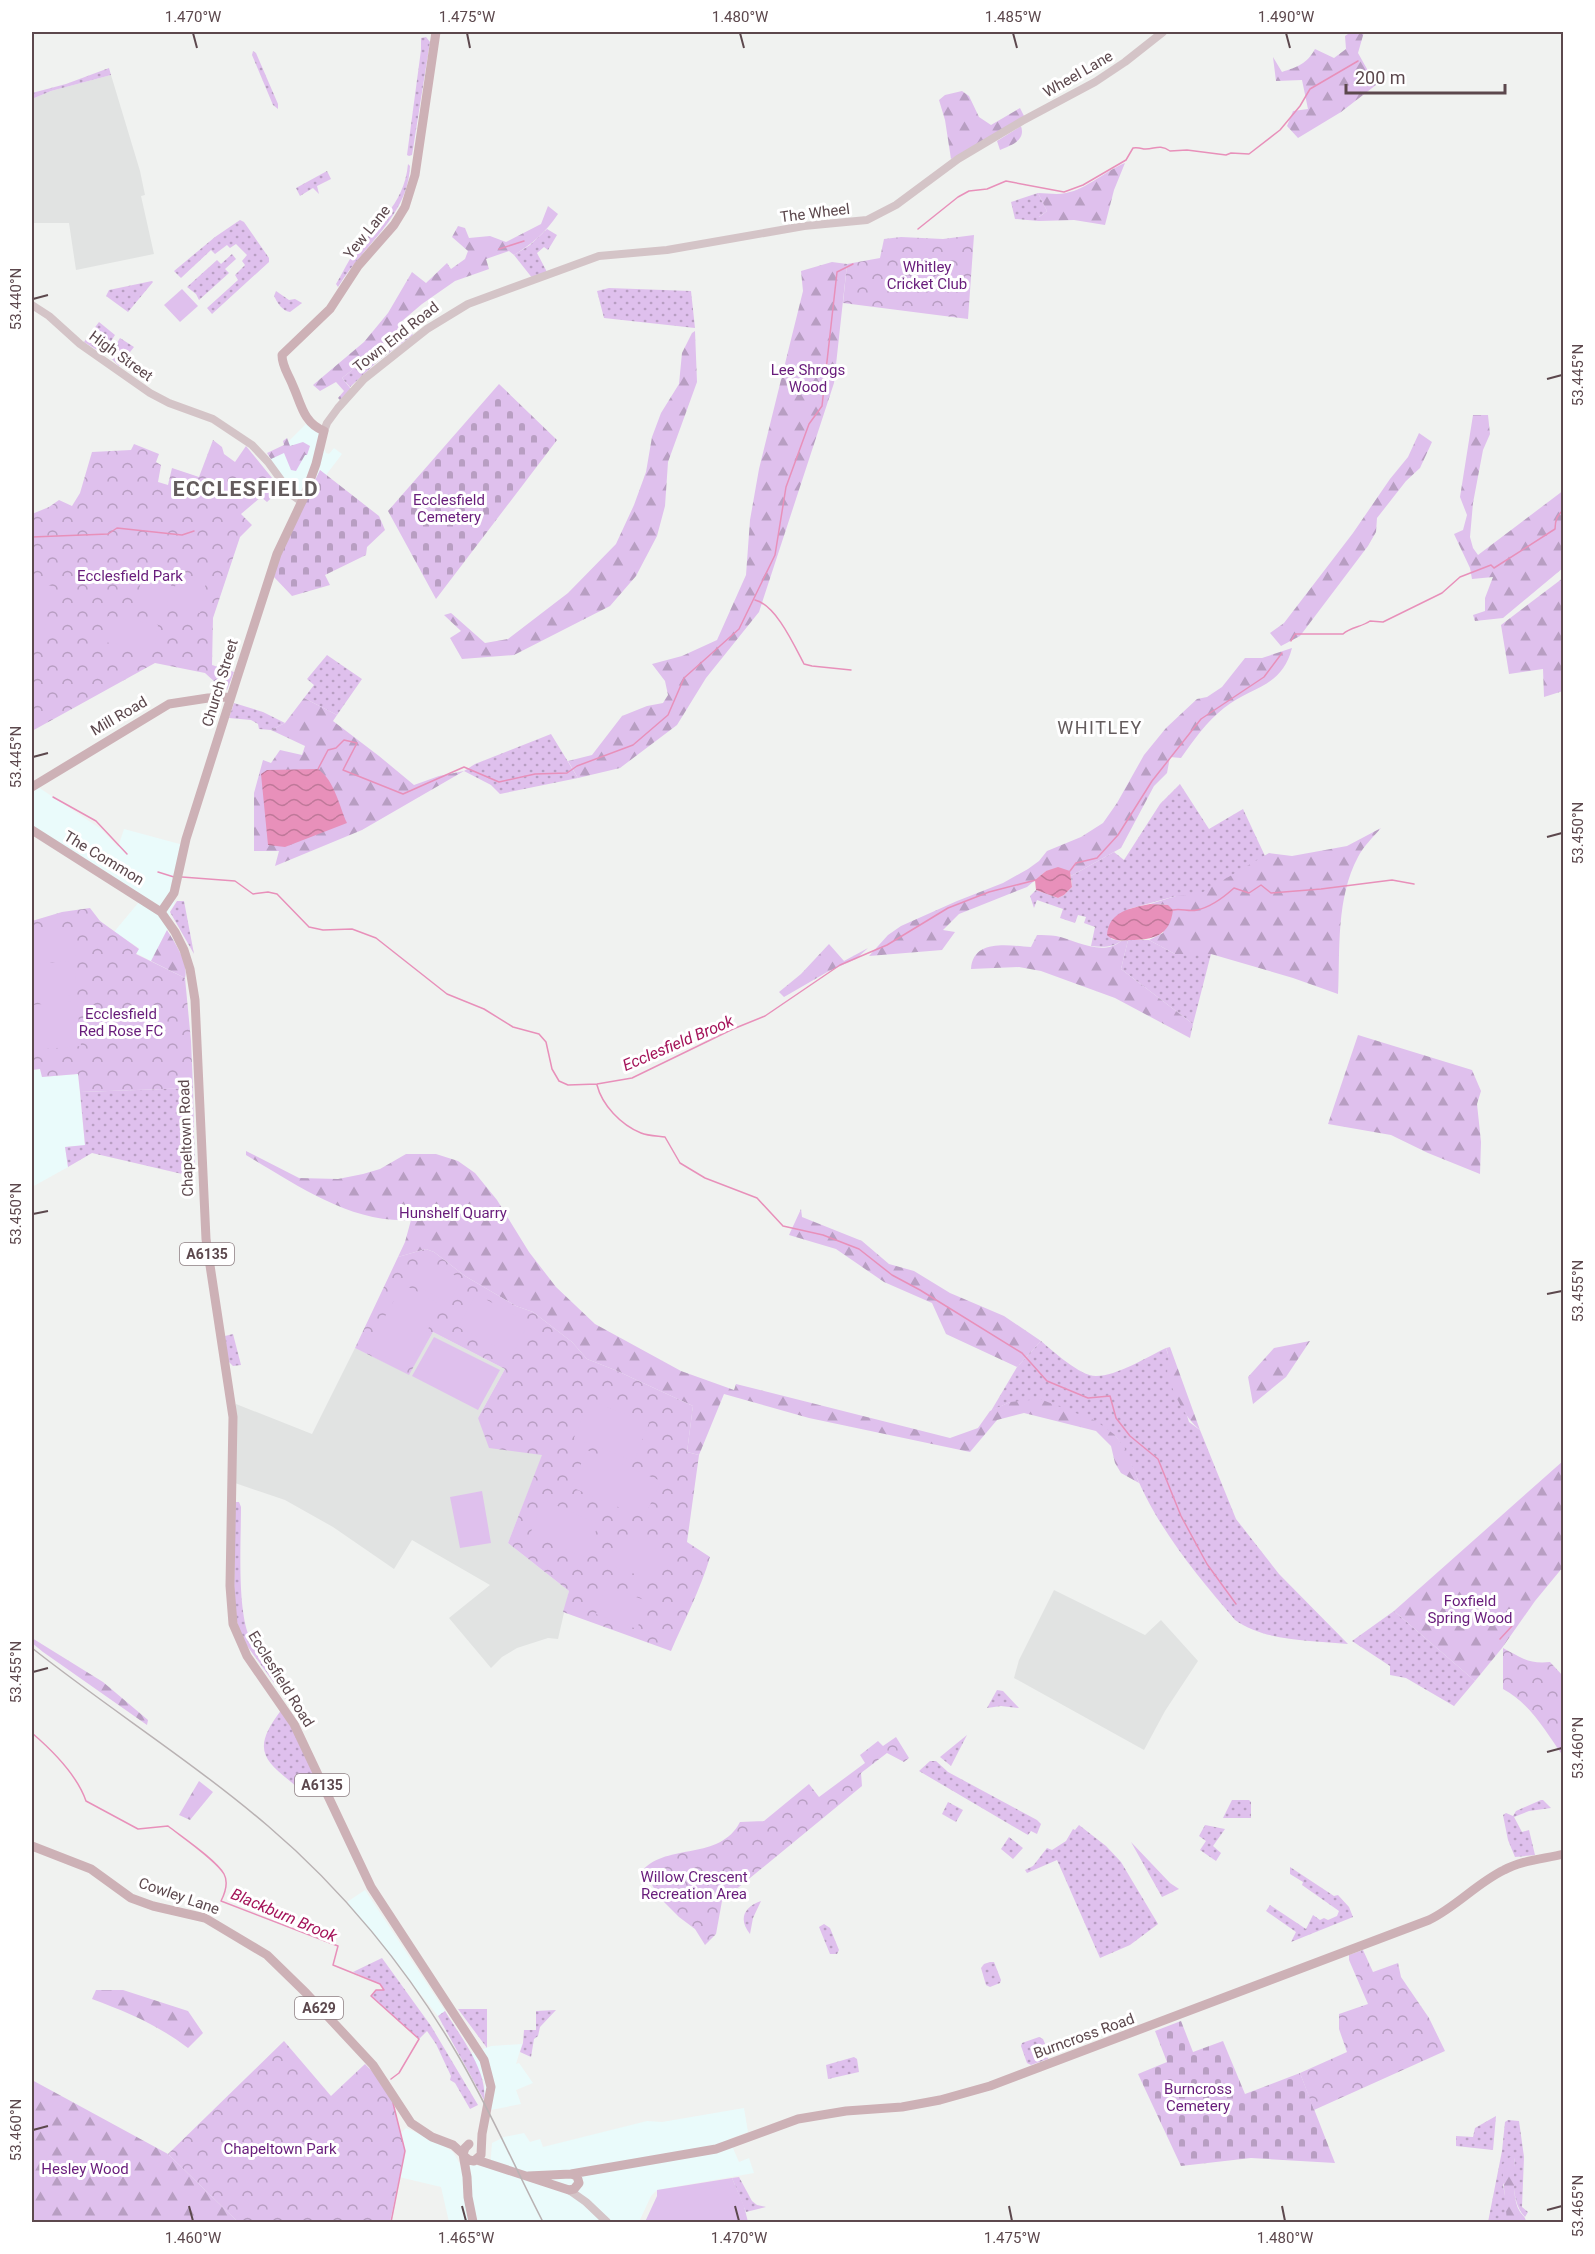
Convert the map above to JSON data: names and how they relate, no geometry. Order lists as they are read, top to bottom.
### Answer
{
  "streets": {
    "main road": [
      "Yew Lane",
      "Town End Road",
      "Church Street",
      "Mill Road",
      "The Common",
      "Chapeltown Road",
      "A6135",
      "Ecclesfield Road",
      "Cowley Lane",
      "A629",
      "Burncross Road"
    ],
    "street": ["Wheel Lane", "The Wheel", "High Street"]
  },
  "crossings": [
    ["Wheel Lane", "The Wheel"],
    ["The Wheel", "Town End Road"],
    ["Yew Lane", "Town End Road"],
    ["Town End Road", "Church Street"],
    ["High Street", "Church Street"],
    ["Church Street", "Mill Road"],
    ["Church Street", "The Common"],
    ["Church Street", "Chapeltown Road"],
    ["The Common", "Chapeltown Road"],
    ["Chapeltown Road", "Ecclesfield Road"],
    ["A6135", "Ecclesfield Road"],
    ["A6135", "Cowley Lane"],
    ["Ecclesfield Road", "Cowley Lane"]
  ],
  "districts": ["ECCLESFIELD", "WHITLEY"],
  "water": ["Ecclesfield Brook", "Blackburn Brook"],
  "parks": [
    "Whitley Cricket Club",
    "Lee Shrogs Wood",
    "Ecclesfield Cemetery",
    "Ecclesfield Park",
    "Ecclesfield Red Rose FC",
    "Hunshelf Quarry",
    "Foxfield Spring Wood",
    "Willow Crescent Recreation Area",
    "Burncross Cemetery",
    "Chapeltown Park",
    "Hesley Wood"
  ],
  "scale_bar": "200 m",
  "coordinates": [
    "1.470°W",
    "1.475°W",
    "1.480°W",
    "1.485°W",
    "1.490°W",
    "53.440°N",
    "53.445°N",
    "53.450°N",
    "53.455°N",
    "53.460°N",
    "53.465°N",
    "1.460°W",
    "1.465°W"
  ]
}
